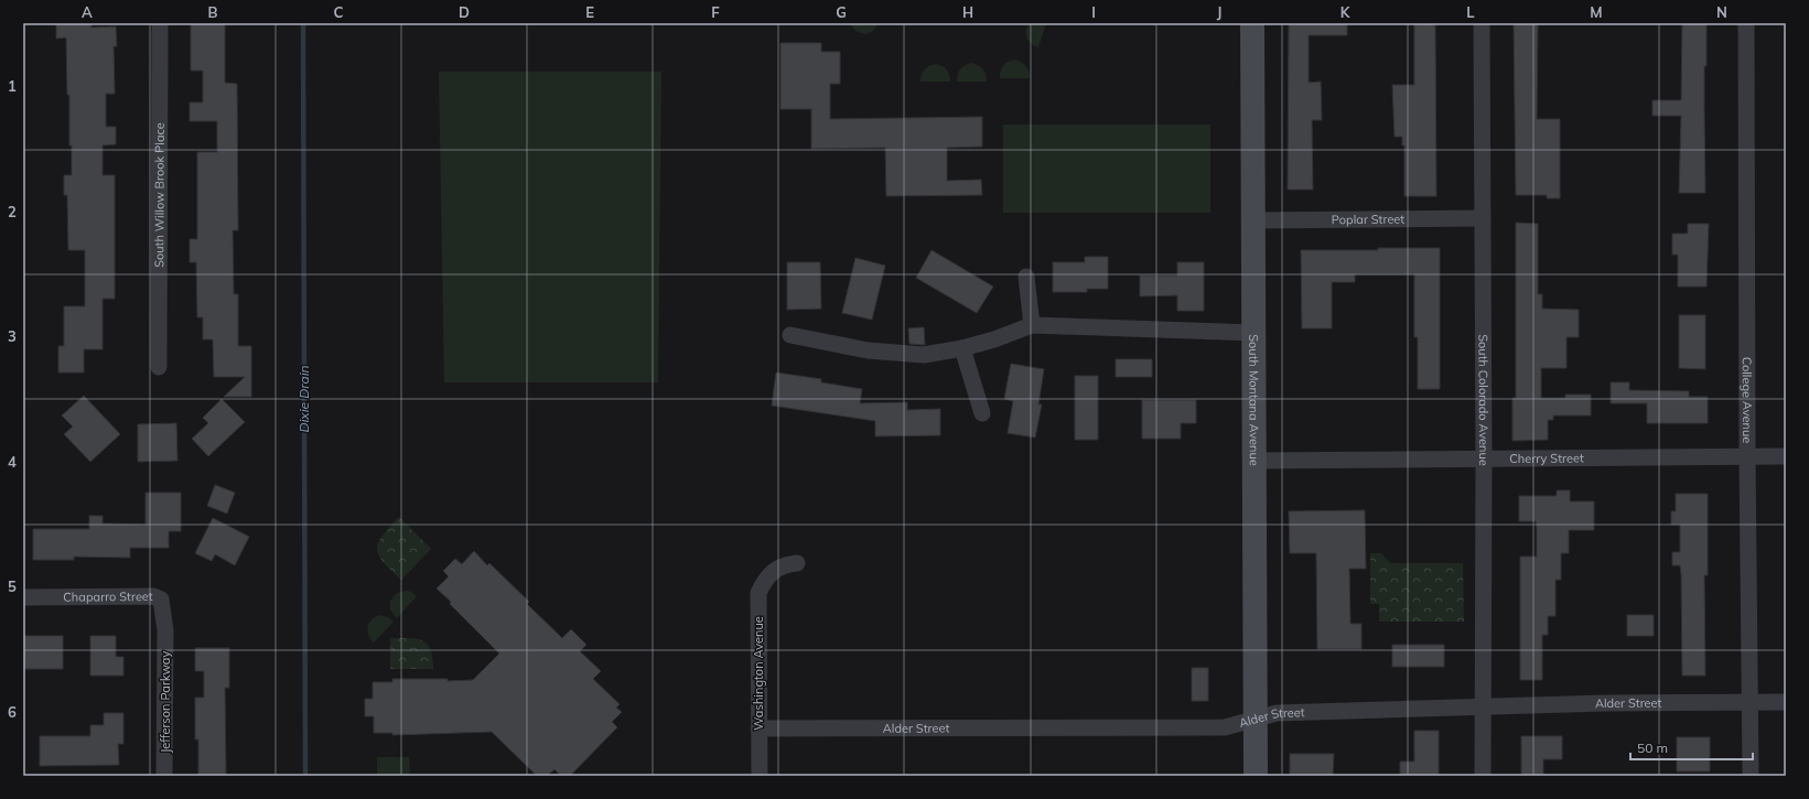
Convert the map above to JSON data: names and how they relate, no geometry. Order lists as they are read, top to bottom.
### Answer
{
  "streets": {
    "street": [
      "South Willow Brook Place",
      "Poplar Street",
      "South Montana Avenue",
      "South Colorado Avenue",
      "College Avenue",
      "Cherry Street",
      "Chaparro Street",
      "Washington Avenue",
      "Jefferson Parkway",
      "Alder Street"
    ]
  },
  "crossings": [
    ["Poplar Street", "South Montana Avenue"],
    ["Poplar Street", "South Colorado Avenue"],
    ["South Montana Avenue", "Cherry Street"],
    ["South Montana Avenue", "Alder Street"],
    ["South Colorado Avenue", "Cherry Street"],
    ["South Colorado Avenue", "Alder Street"],
    ["College Avenue", "Cherry Street"],
    ["College Avenue", "Alder Street"],
    ["Chaparro Street", "Jefferson Parkway"],
    ["Washington Avenue", "Alder Street"]
  ],
  "water": ["Dixie Drain"],
  "scale_bar": "50 m",
  "grid": {
    "columns": [
      "A",
      "B",
      "C",
      "D",
      "E",
      "F",
      "G",
      "H",
      "I",
      "J",
      "K",
      "L",
      "M",
      "N"
    ],
    "rows": [
      "1",
      "2",
      "3",
      "4",
      "5",
      "6"
    ]
  }
}
